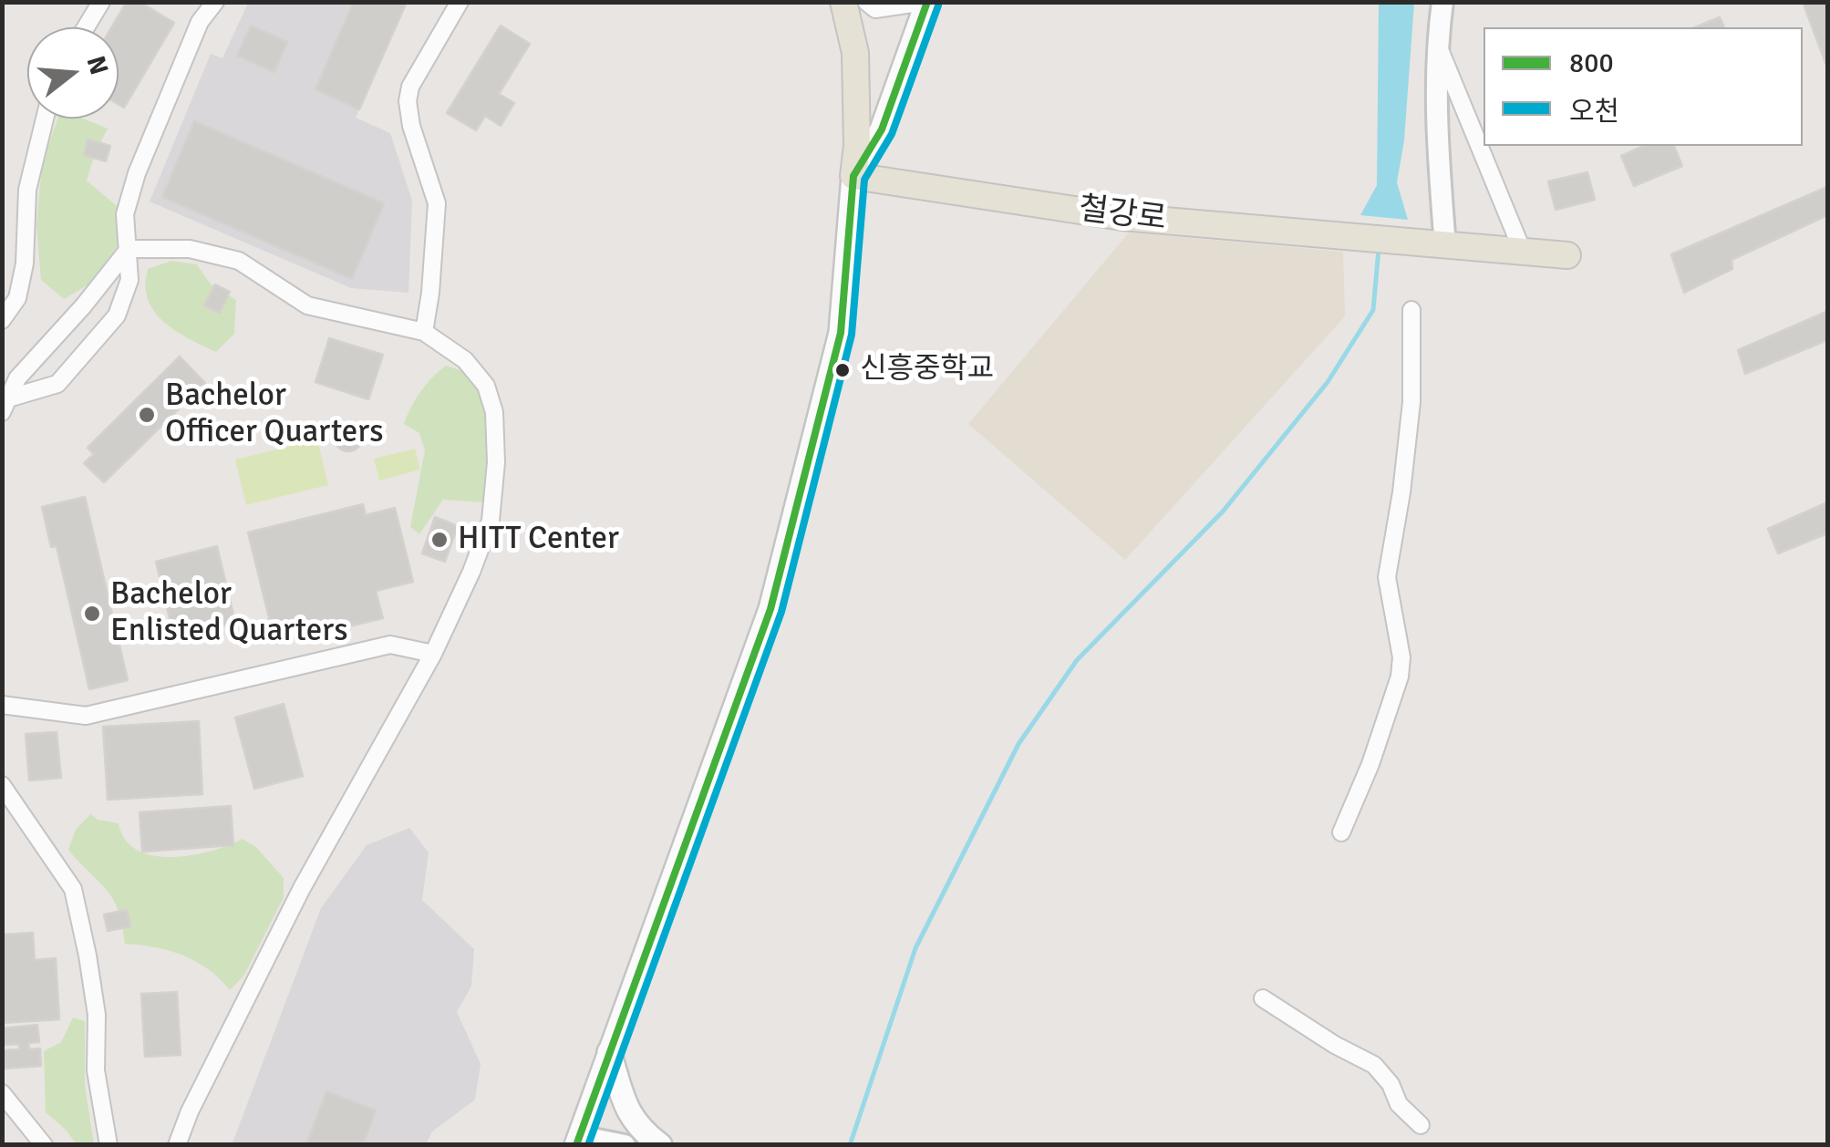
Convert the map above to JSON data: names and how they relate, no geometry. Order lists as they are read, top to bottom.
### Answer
{
  "streets": {
    "main road": ["철강로"]
  },
  "places": [
    "신흥중학교",
    "Bachelor Officer Quarters",
    "HITT Center",
    "Bachelor Enlisted Quarters"
  ],
  "lines": ["transit line 800", "transit line 오천"],
  "legend": ["800", "오천"],
  "north": "right"
}
